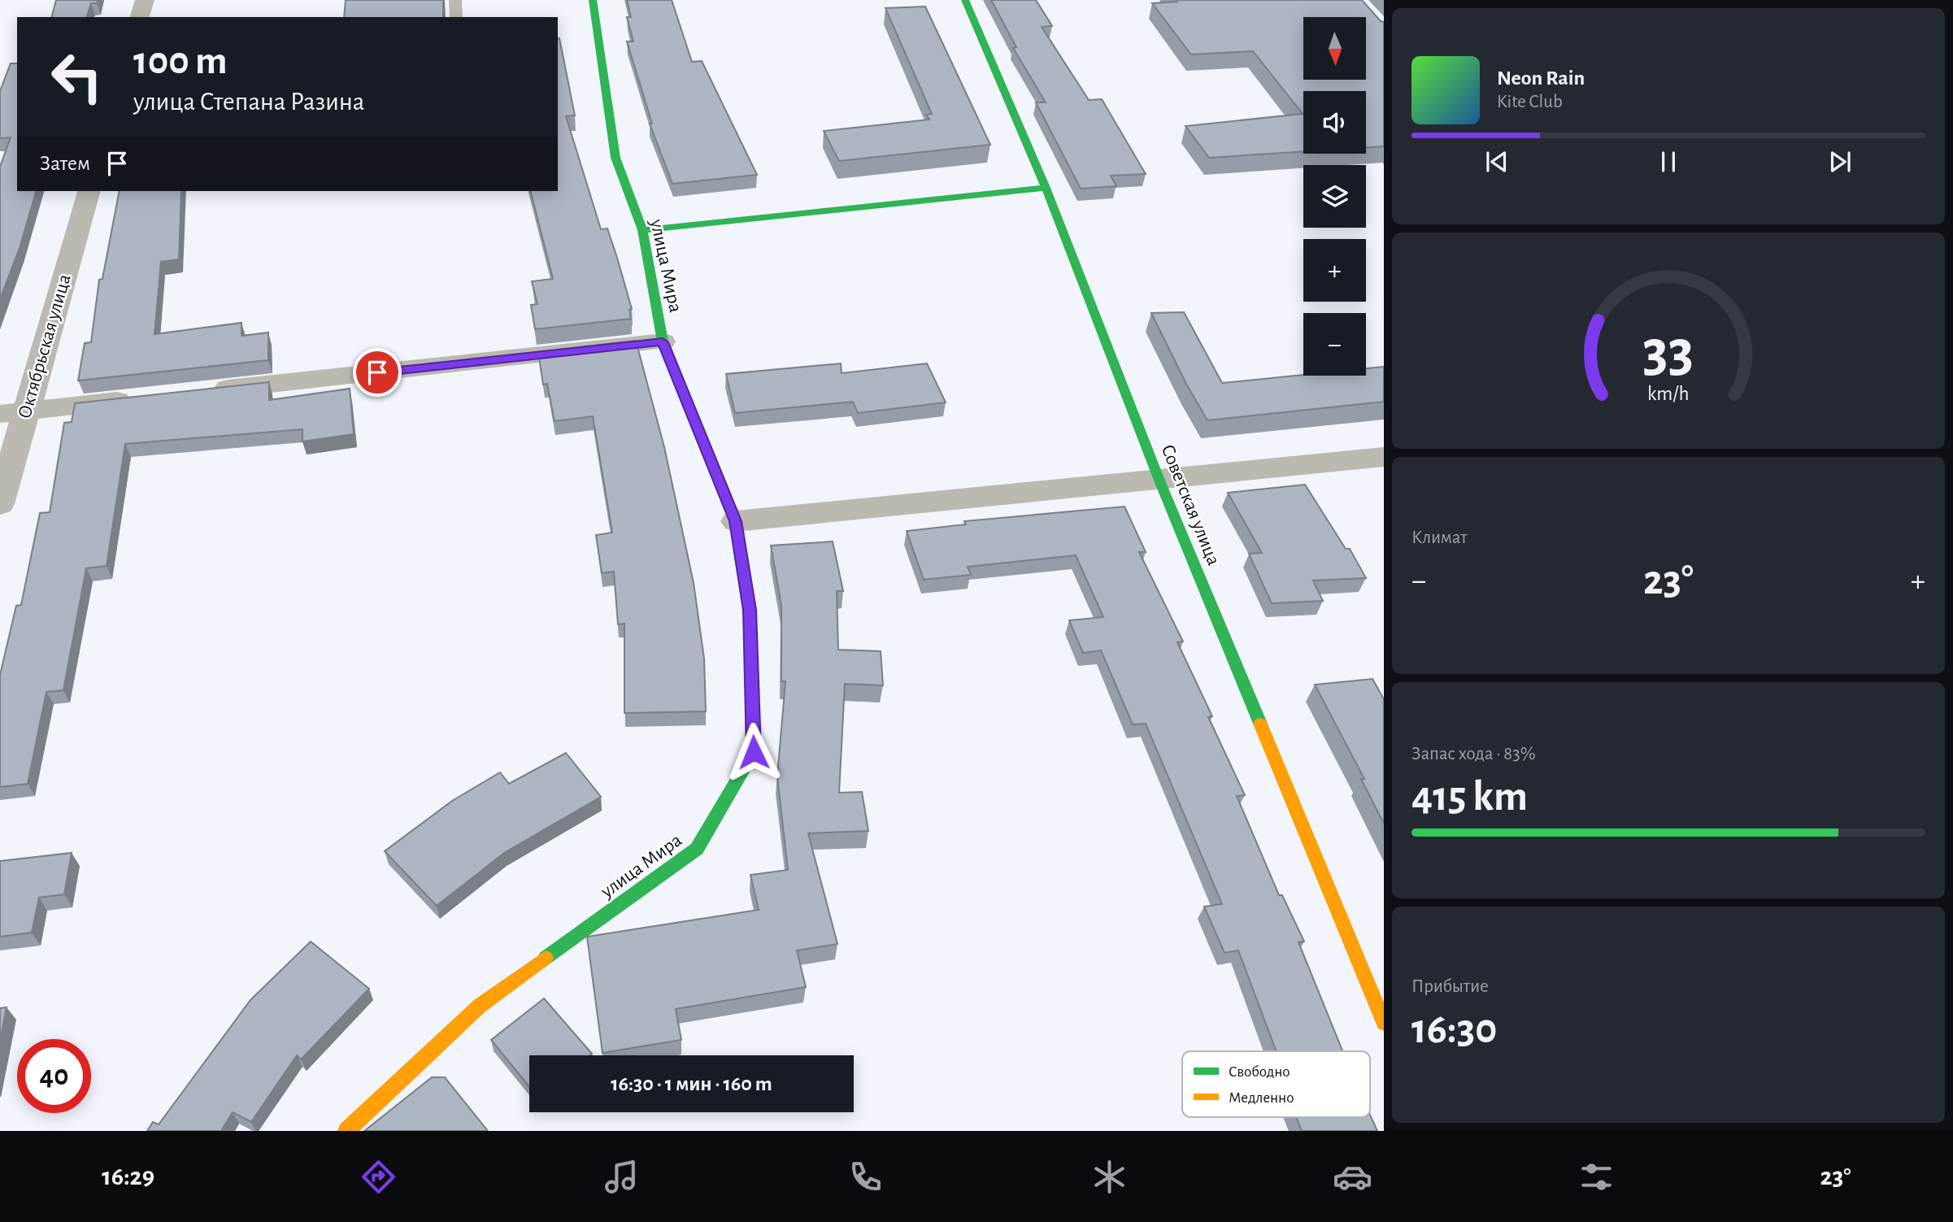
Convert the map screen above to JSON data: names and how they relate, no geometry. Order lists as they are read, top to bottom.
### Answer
{
  "streets": {
    "street": ["улица Мира", "Октябрьская улица", "Советская улица"]
  },
  "legend": ["Свободно", "Медленно"],
  "north": "bottom",
  "page": {
    "map_buttons": ["+", "−"],
    "turn": ["100 m", "улица Степана Разина"],
    "song": ["Neon Rain", "Kite Club"],
    "then": "Затем",
    "tile": [
      "Климат",
      ["Запас хода · 83%", "415 km"],
      ["Прибытие", "16:30"]
    ],
    "heat": ["−", "23°", "+"],
    "limit": "40",
    "trip": "16:30 · 1 мин · 160 m",
    "tabs": ["16:29", "23°"],
    "gauge": ["33", "km/h"]
  }
}
